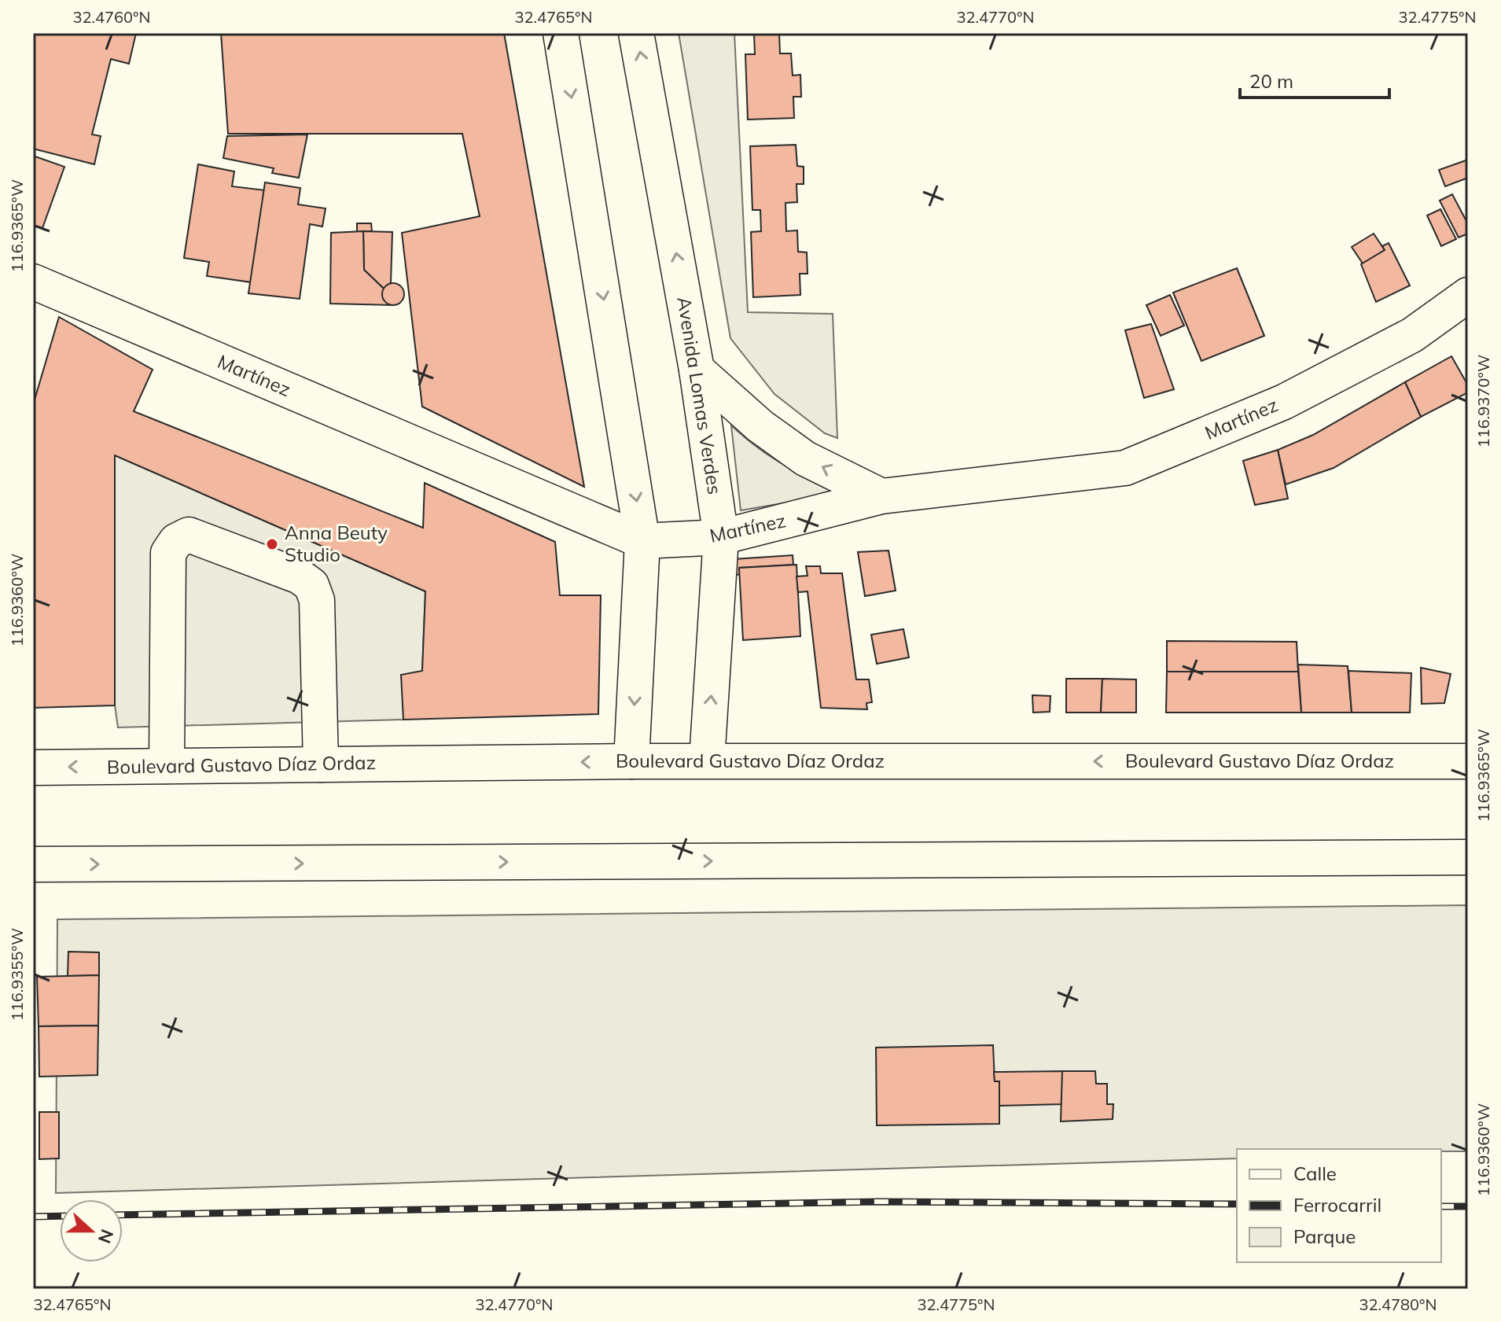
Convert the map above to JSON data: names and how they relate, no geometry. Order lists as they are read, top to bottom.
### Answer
{
  "streets": {
    "main road": ["Martínez", "Avenida Lomas Verdes", "Boulevard Gustavo Díaz Ordaz"]
  },
  "crossings": [
    ["Martínez", "Avenida Lomas Verdes"],
    ["Avenida Lomas Verdes", "Boulevard Gustavo Díaz Ordaz"]
  ],
  "places": ["Anna Beuty Studio"],
  "legend": ["Calle", "Ferrocarril", "Parque"],
  "scale_bar": "20 m",
  "north": "right",
  "coordinates": [
    "32.4760°N",
    "32.4765°N",
    "32.4770°N",
    "32.4775°N",
    "116.9365°W",
    "116.9370°W",
    "116.9360°W",
    "116.9355°W",
    "32.4780°N"
  ]
}
